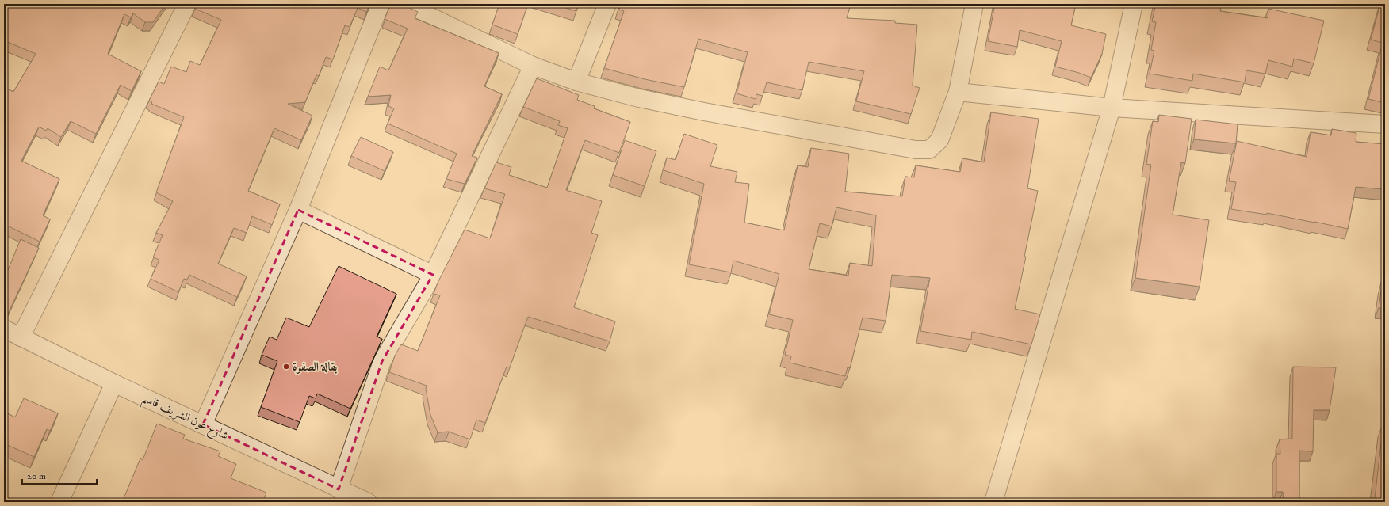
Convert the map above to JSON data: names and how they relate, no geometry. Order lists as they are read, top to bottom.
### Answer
{
  "streets": {
    "street": ["شارع عون الشريف قاسم"]
  },
  "places": ["بقالة الصفوة"],
  "scale_bar": "20 m"
}
